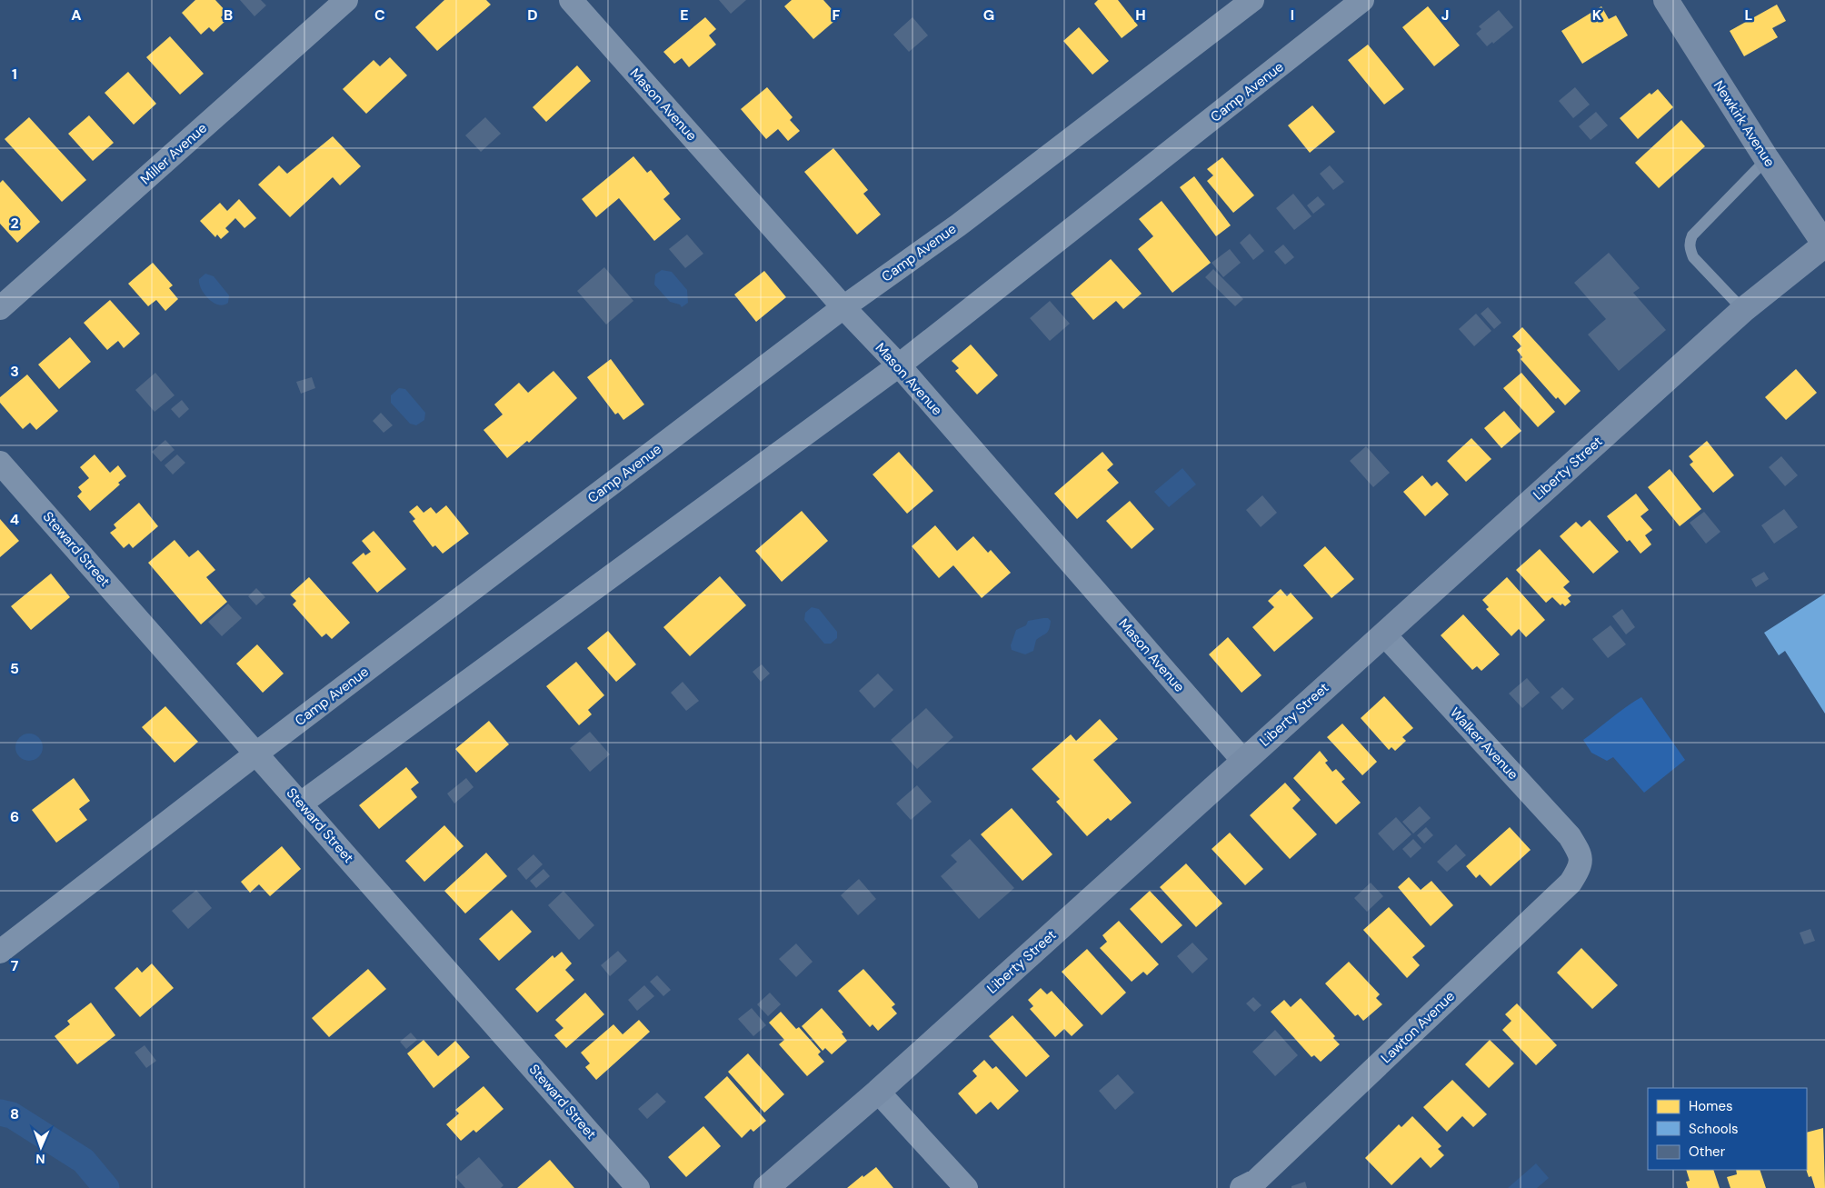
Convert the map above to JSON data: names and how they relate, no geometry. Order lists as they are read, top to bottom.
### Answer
{
  "streets": {
    "street": [
      "Camp Avenue",
      "Mason Avenue",
      "Newkirk Avenue",
      "Miller Avenue",
      "Liberty Street",
      "Steward Street",
      "Walker Avenue",
      "Lawton Avenue"
    ]
  },
  "crossings": [
    ["Camp Avenue", "Mason Avenue"],
    ["Camp Avenue", "Steward Street"],
    ["Mason Avenue", "Liberty Street"],
    ["Newkirk Avenue", "Liberty Street"],
    ["Liberty Street", "Walker Avenue"],
    ["Walker Avenue", "Lawton Avenue"]
  ],
  "legend": ["Homes", "Schools", "Other"],
  "north": "bottom",
  "grid": {
    "columns": [
      "A",
      "B",
      "C",
      "D",
      "E",
      "F",
      "G",
      "H",
      "I",
      "J",
      "K",
      "L"
    ],
    "rows": [
      "1",
      "2",
      "3",
      "4",
      "5",
      "6",
      "7",
      "8"
    ]
  }
}
